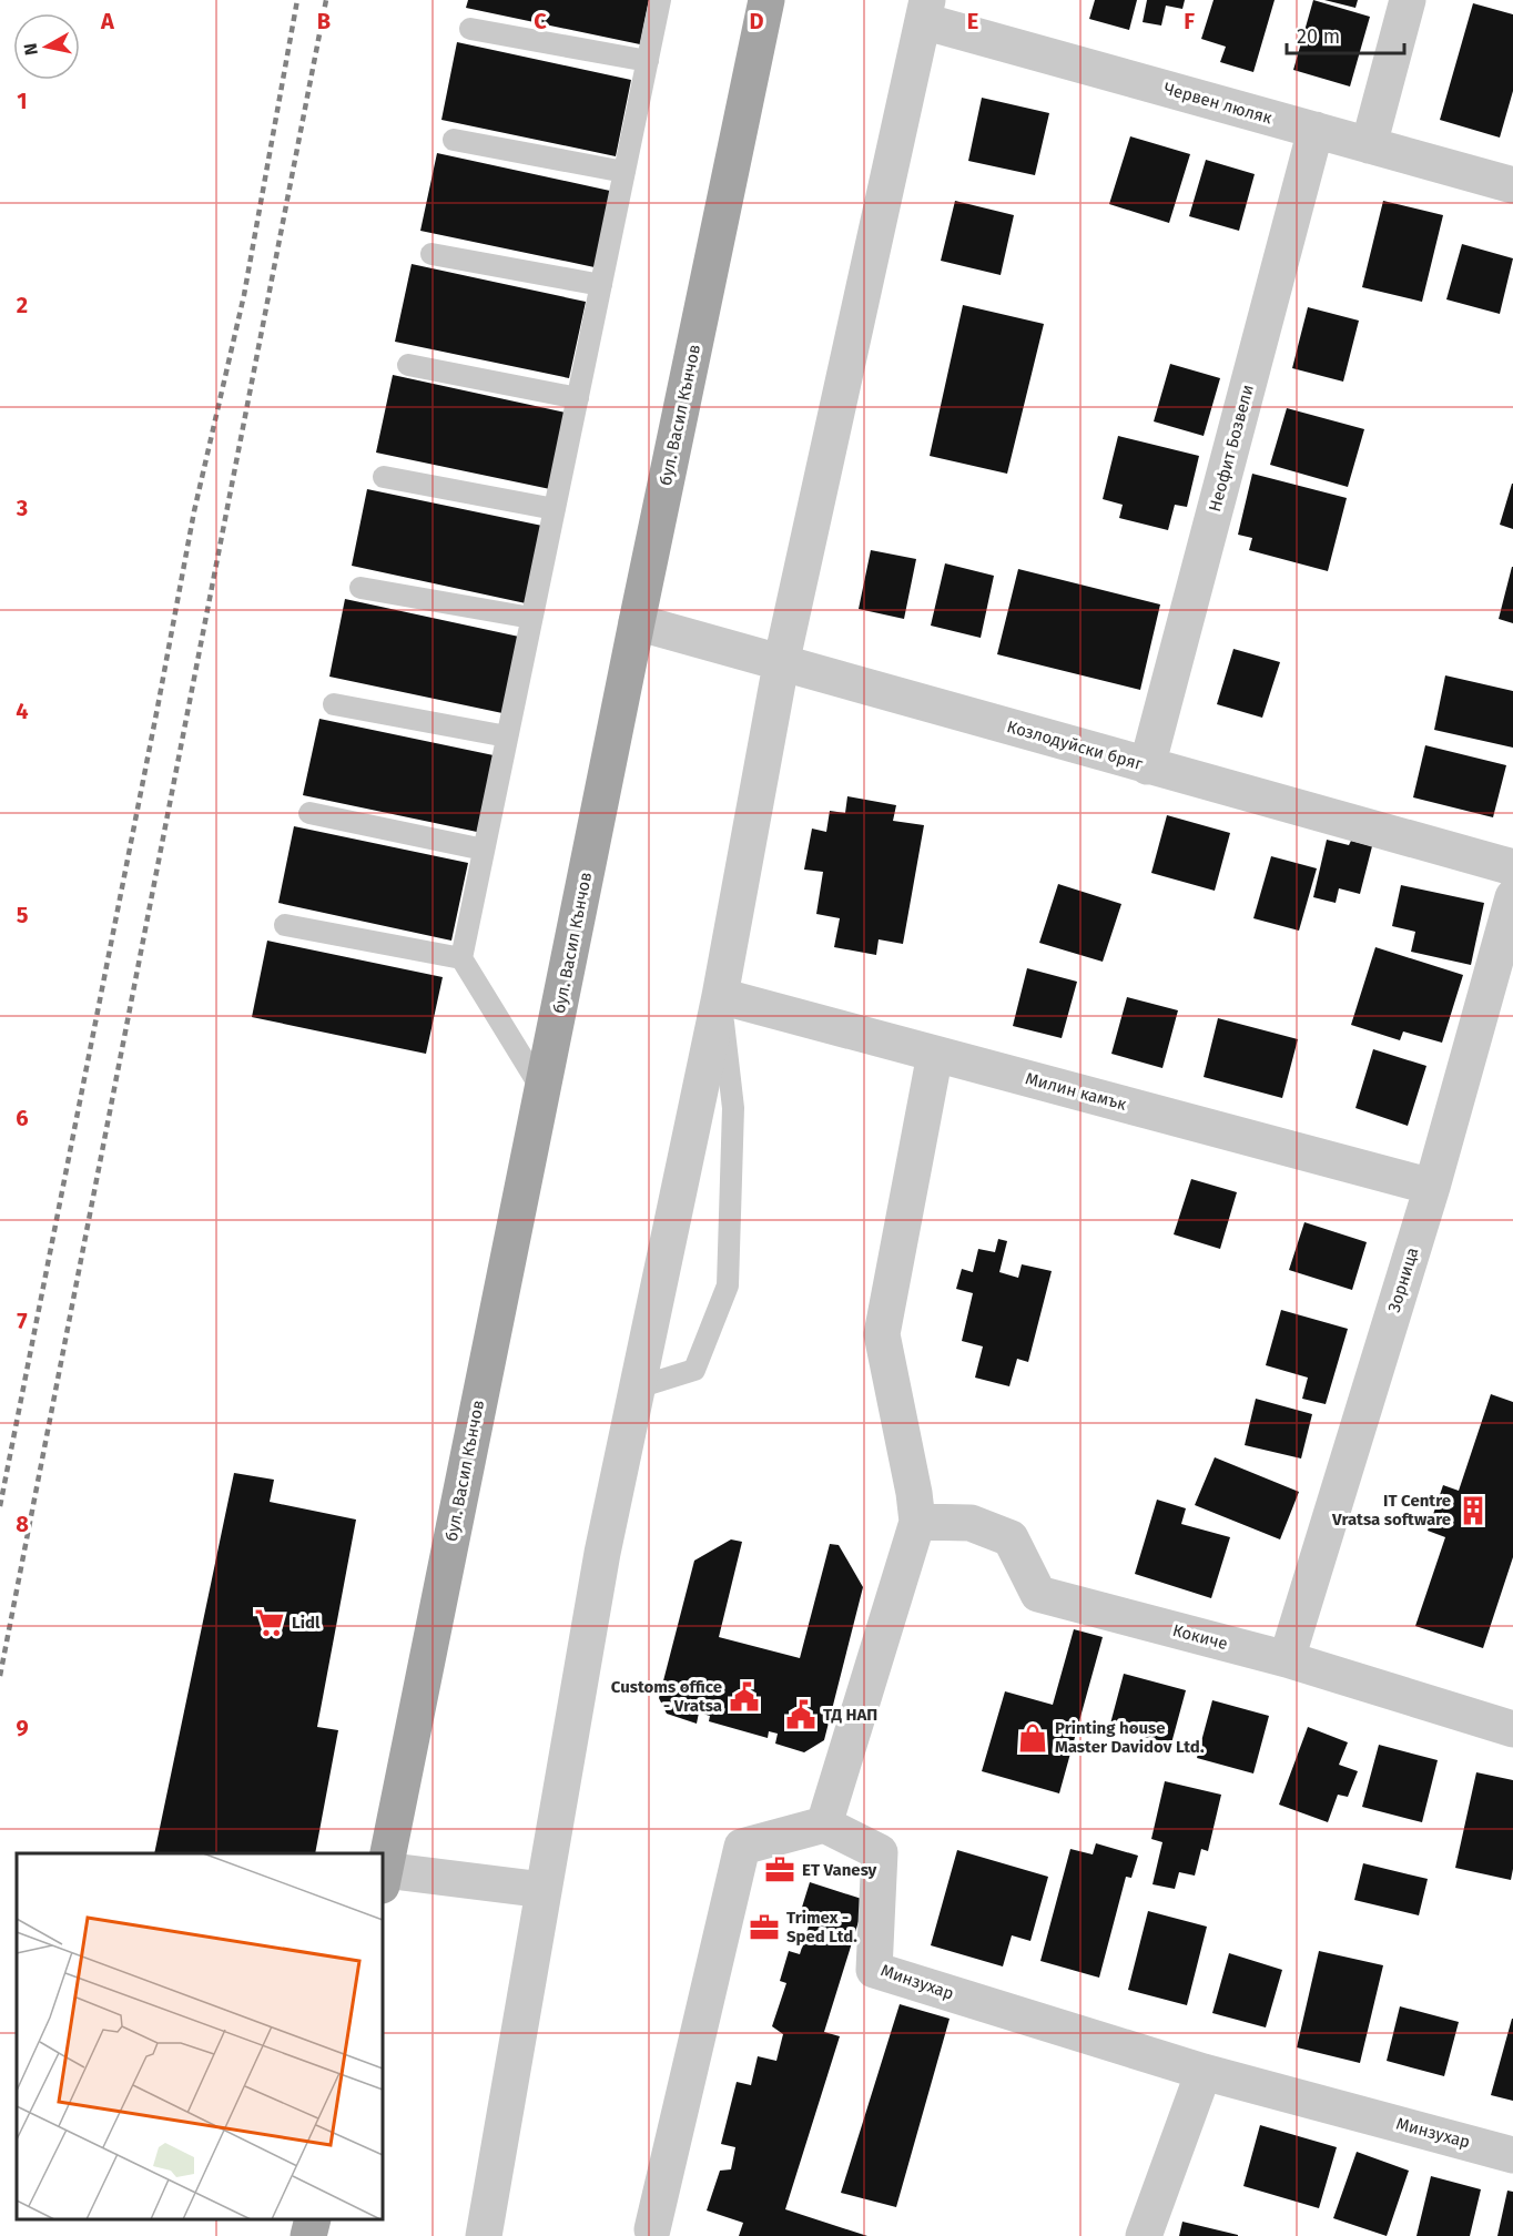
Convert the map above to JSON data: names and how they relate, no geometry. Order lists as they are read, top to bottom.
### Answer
{
  "streets": {
    "main road": ["бул. Васил Кънчов"],
    "street": [
      "Червен люляк",
      "Неофит Бозвели",
      "Козлодуйски бряг",
      "Милин камък",
      "Зорница",
      "Кокиче",
      "Минзухар"
    ]
  },
  "crossings": [
    ["Червен люляк", "Неофит Бозвели"],
    ["бул. Васил Кънчов", "Козлодуйски бряг"],
    ["Неофит Бозвели", "Козлодуйски бряг"],
    ["Милин камък", "Зорница"],
    ["Зорница", "Кокиче"]
  ],
  "places": {
    "building": ["IT Centre Vratsa software"],
    "supermarket": ["Lidl"],
    "public building": ["Customs office - Vratsa", "ТД НАП"],
    "shop": ["Printing house Master Davidov Ltd."],
    "office": ["ET Vanesy", "Trimex - Sped Ltd."]
  },
  "scale_bar": "20 m",
  "north": "left",
  "grid": {
    "columns": [
      "A",
      "B",
      "C",
      "D",
      "E",
      "F"
    ],
    "rows": [
      "1",
      "2",
      "3",
      "4",
      "5",
      "6",
      "7",
      "8",
      "9"
    ]
  }
}
